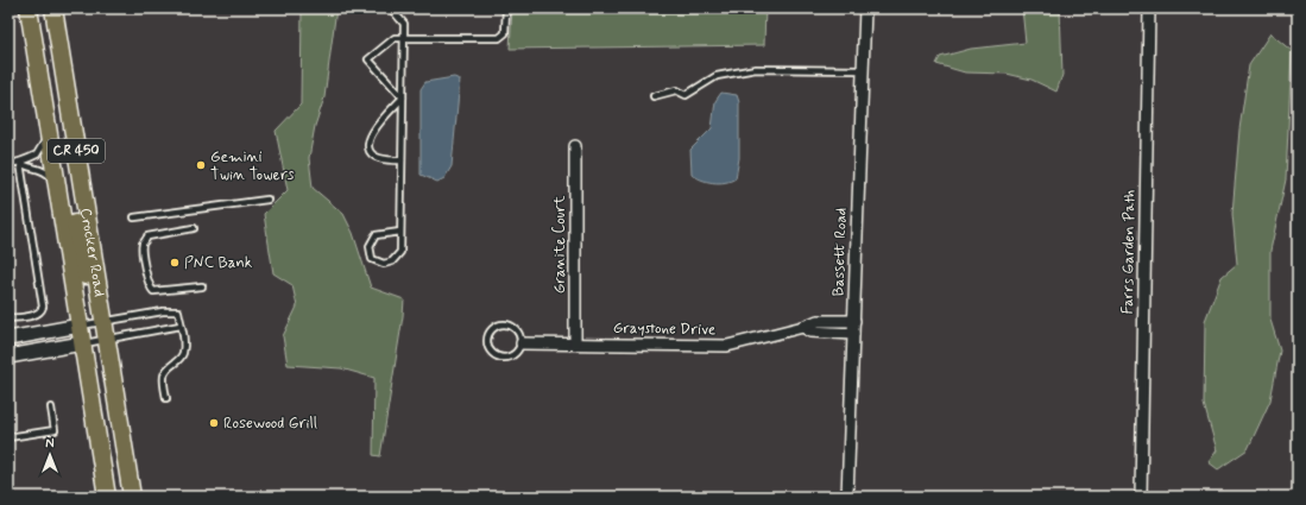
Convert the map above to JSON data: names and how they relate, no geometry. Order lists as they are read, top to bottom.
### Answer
{
  "streets": {
    "main road": ["CR 450", "Crocker Road"],
    "street": [
      "Granite Court",
      "Bassett Road",
      "Farrs Garden Path",
      "Graystone Drive"
    ]
  },
  "crossings": [
    ["Granite Court", "Graystone Drive"],
    ["Bassett Road", "Graystone Drive"]
  ],
  "places": ["Gemini Twin Towers", "PNC Bank", "Rosewood Grill"],
  "north": "top"
}
